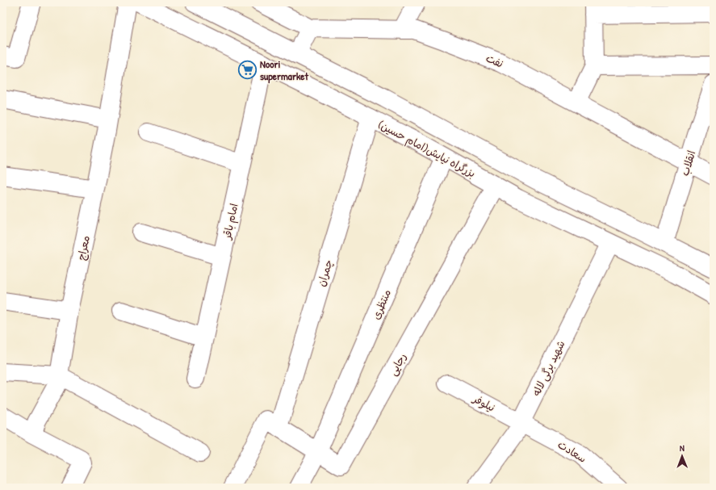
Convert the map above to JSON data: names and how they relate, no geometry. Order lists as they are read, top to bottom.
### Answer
{
  "streets": {
    "main road": [
      "نفت",
      "بزرگراه نیایش(امام حسین)",
      "انقلاب",
      "امام باقر",
      "معراج",
      "چمران",
      "منتظری",
      "رجایی",
      "شهید برگی لاله",
      "نیلوفر",
      "سعادت"
    ]
  },
  "crossings": [
    ["نفت", "انقلاب"],
    ["بزرگراه نیایش(امام حسین)", "امام باقر"],
    ["بزرگراه نیایش(امام حسین)", "چمران"],
    ["بزرگراه نیایش(امام حسین)", "منتظری"],
    ["بزرگراه نیایش(امام حسین)", "رجایی"],
    ["بزرگراه نیایش(امام حسین)", "شهید برگی لاله"],
    ["چمران", "رجایی"],
    ["منتظری", "رجایی"],
    ["شهید برگی لاله", "نیلوفر"],
    ["شهید برگی لاله", "سعادت"],
    ["نیلوفر", "سعادت"]
  ],
  "places": {
    "supermarket": ["Noori supermarket"]
  },
  "north": "top"
}
